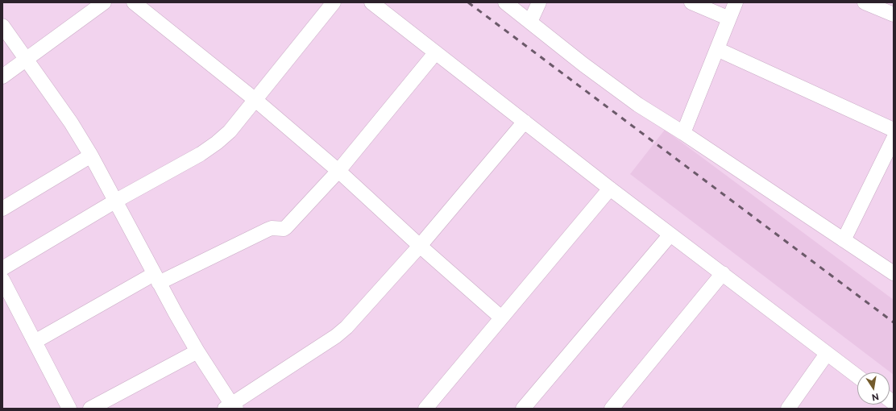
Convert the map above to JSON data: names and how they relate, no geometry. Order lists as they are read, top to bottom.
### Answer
{
  "north": "bottom"
}
